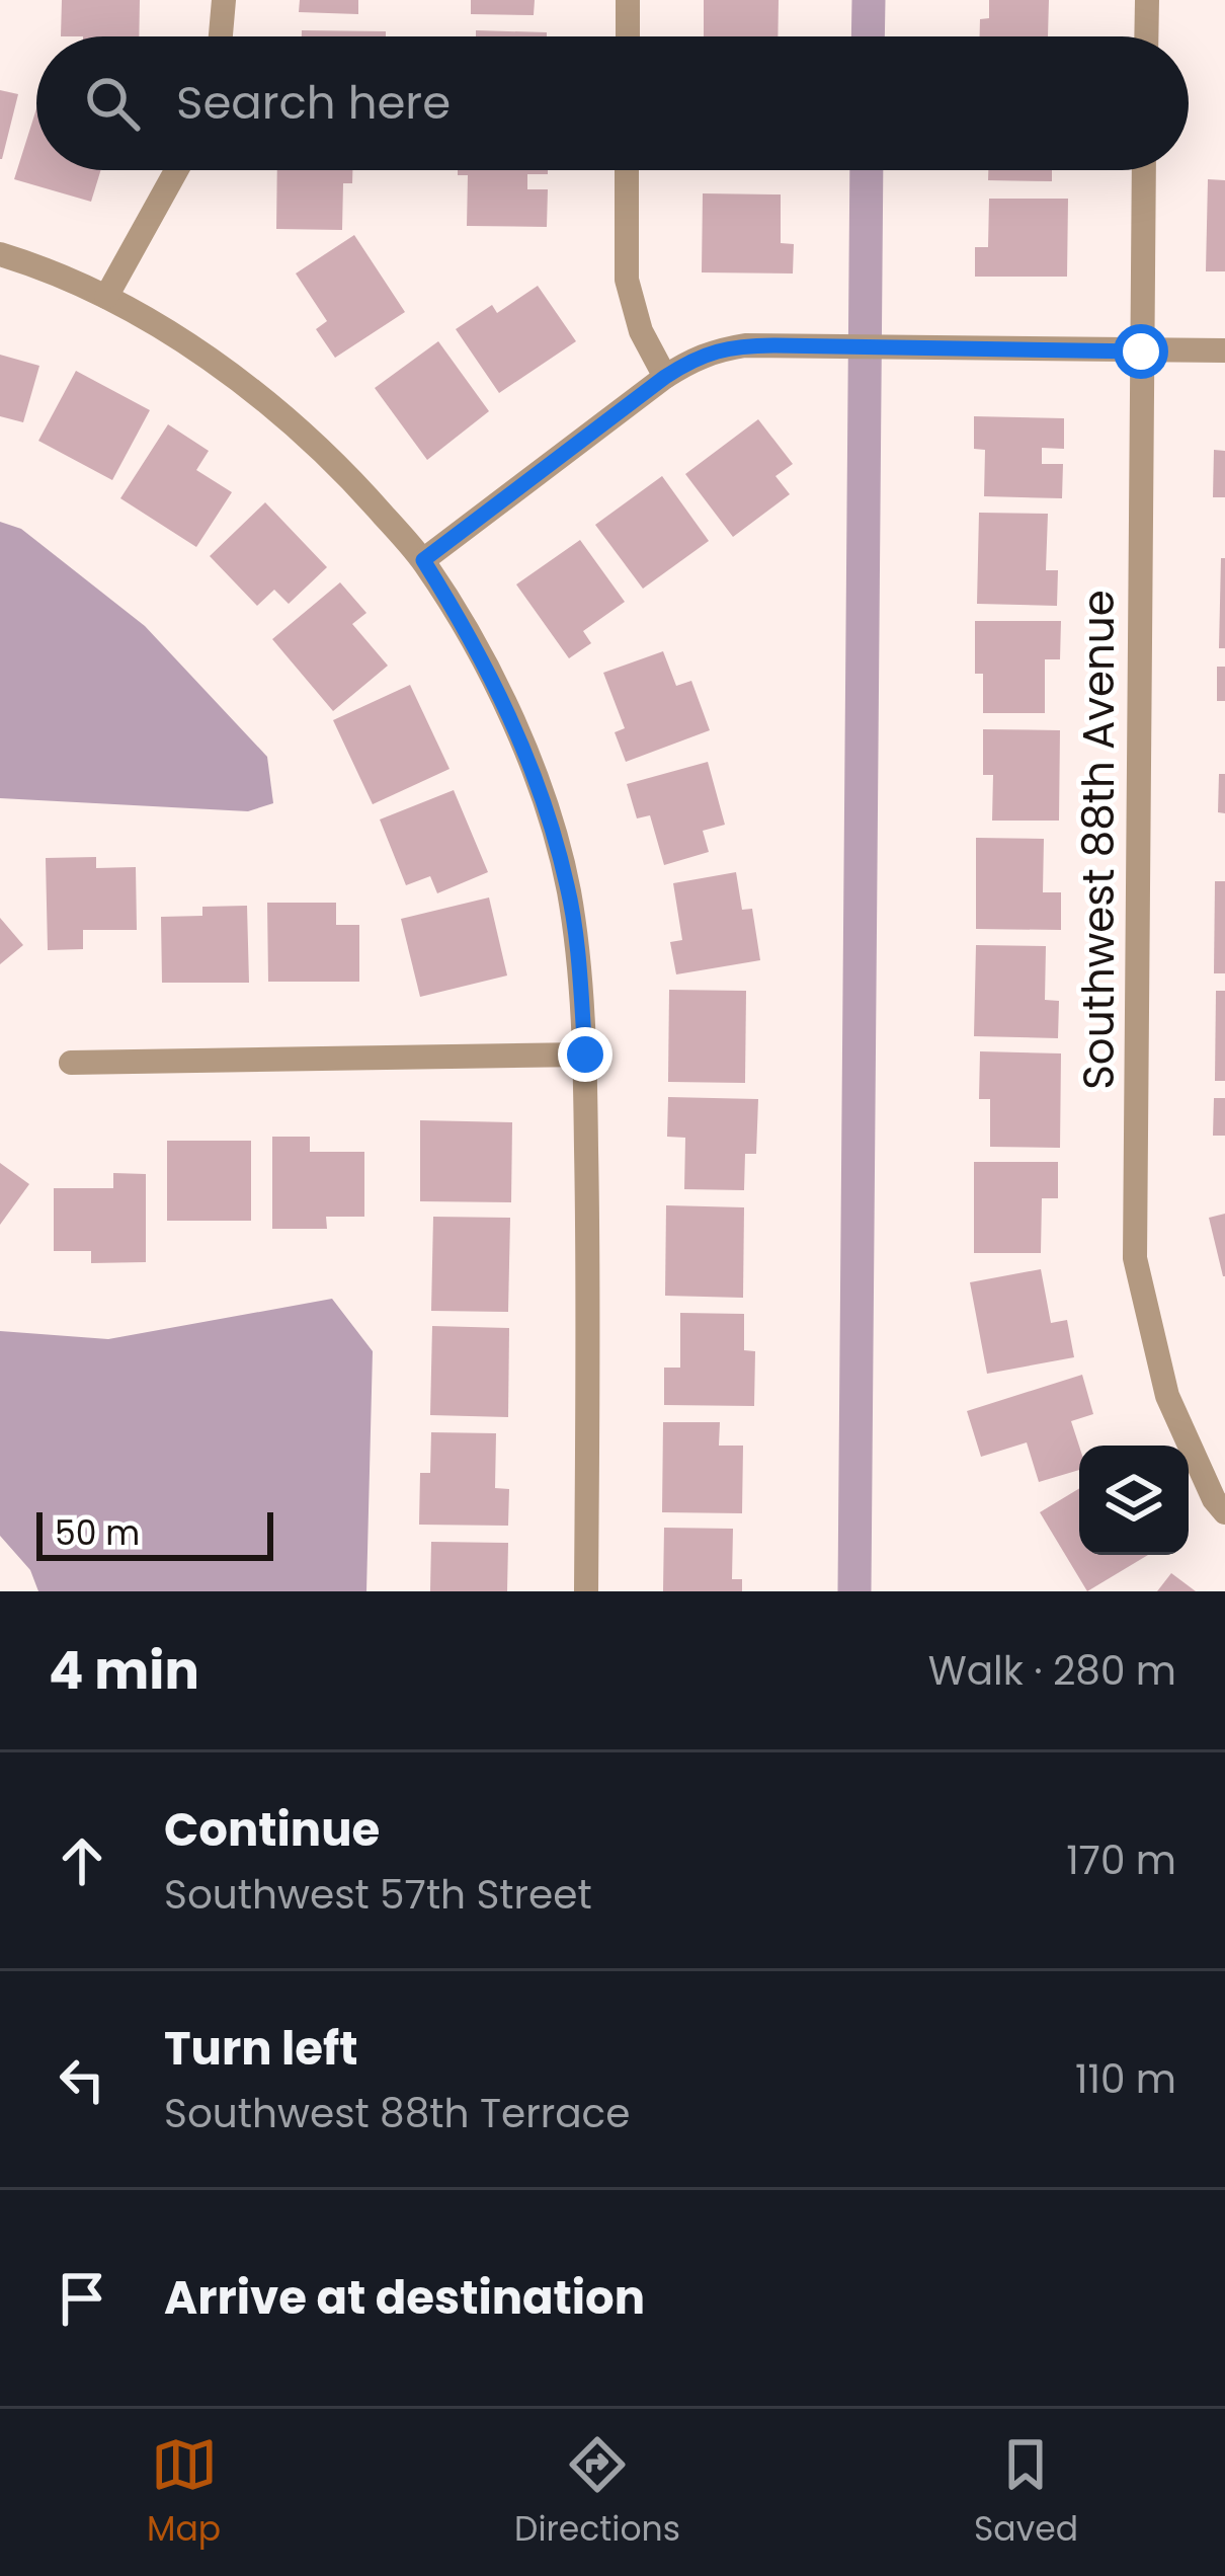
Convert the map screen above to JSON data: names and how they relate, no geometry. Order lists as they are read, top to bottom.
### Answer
{
  "streets": {
    "street": ["Southwest 88th Avenue"]
  },
  "scale_bar": "50 m",
  "page": {
    "search": "Search here",
    "scale": "50 m",
    "heading": ["4 min", "Walk · 280 m"],
    "list": [
      ["Continue", "Southwest 57th Street", "170 m"],
      ["Turn left", "Southwest 88th Terrace", "110 m"],
      "Arrive at destination"
    ],
    "nav": ["Map", "Directions", "Saved"]
  }
}
